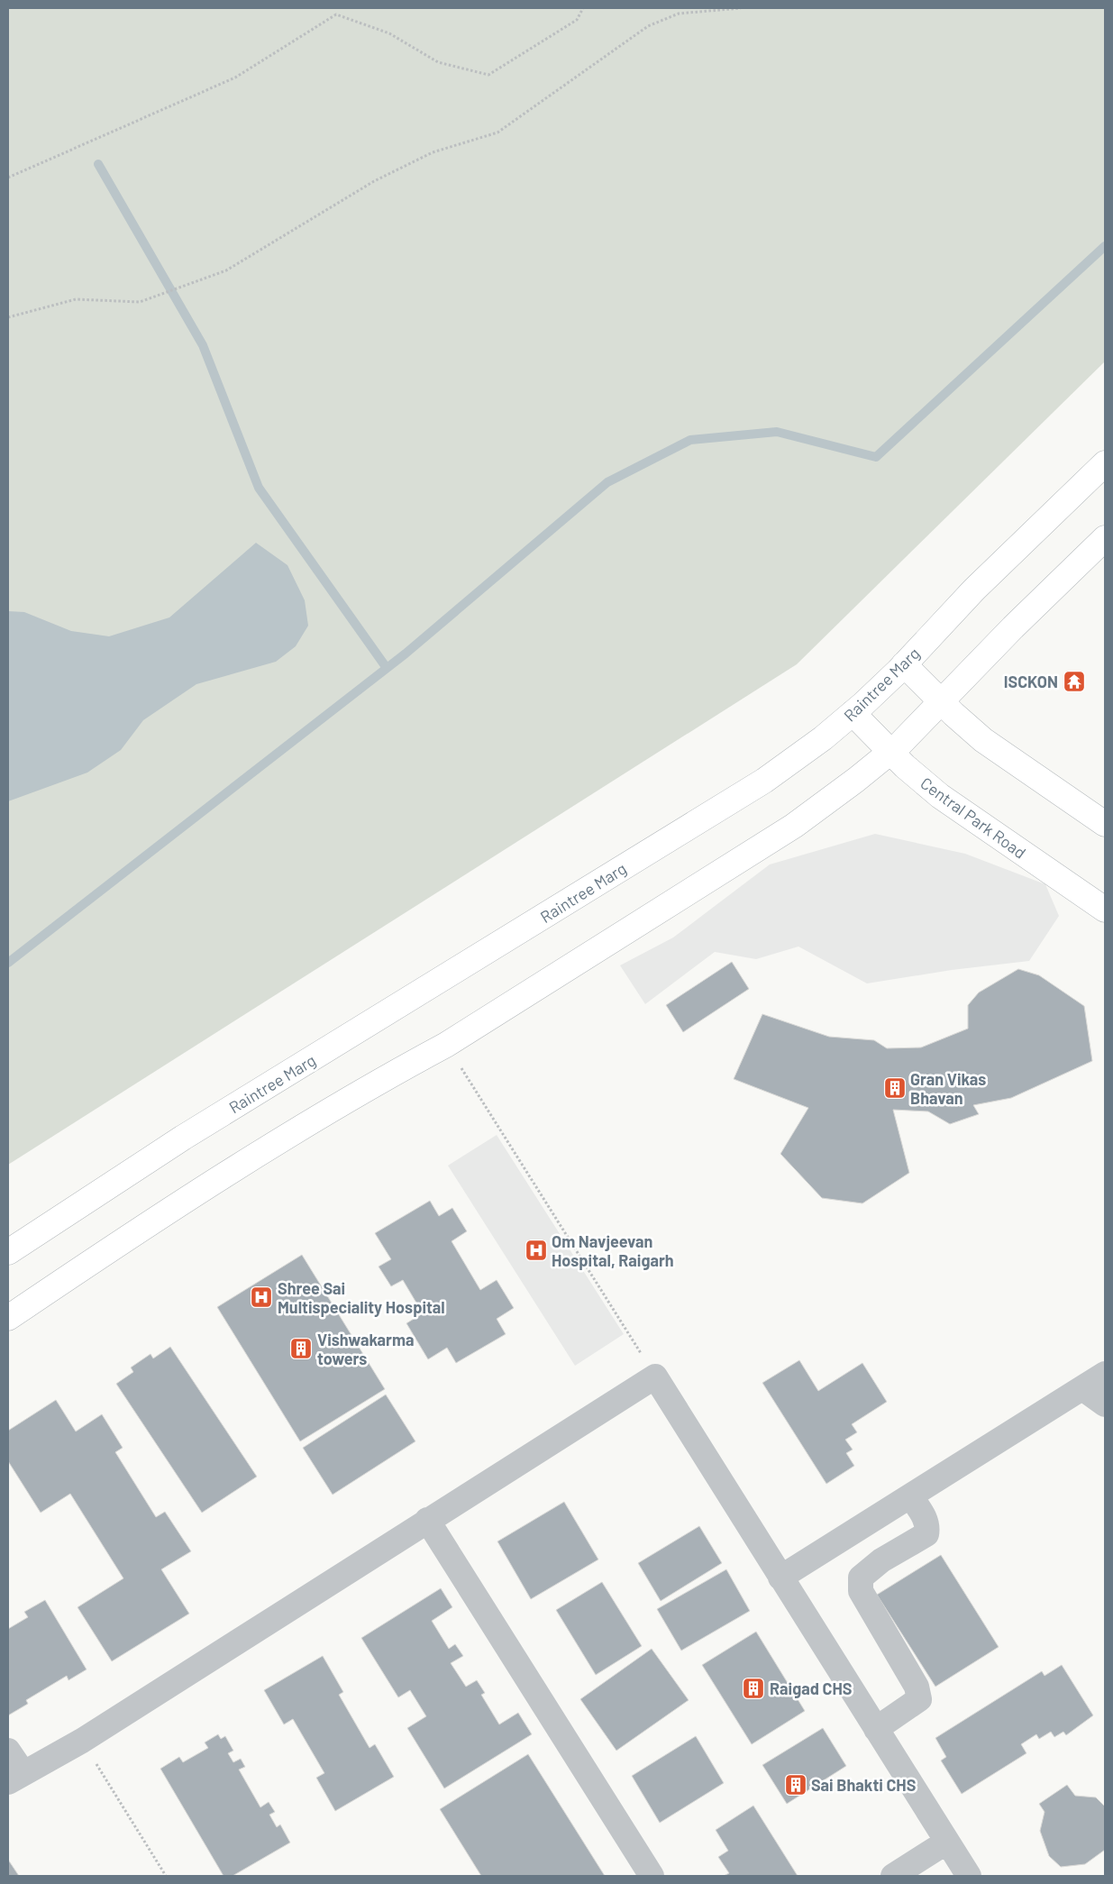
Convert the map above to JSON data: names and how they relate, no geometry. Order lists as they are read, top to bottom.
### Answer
{
  "streets": {
    "main road": ["Raintree Marg", "Central Park Road"]
  },
  "crossings": [
    ["Raintree Marg", "Central Park Road"]
  ],
  "places": {
    "temple": ["ISCKON"],
    "building": [
      "Gran Vikas Bhavan",
      "Vishwakarma towers",
      "Raigad CHS",
      "Sai Bhakti CHS"
    ],
    "hospital": ["Om Navjeevan Hospital, Raigarh", "Shree Sai Multispeciality Hospital"]
  }
}
